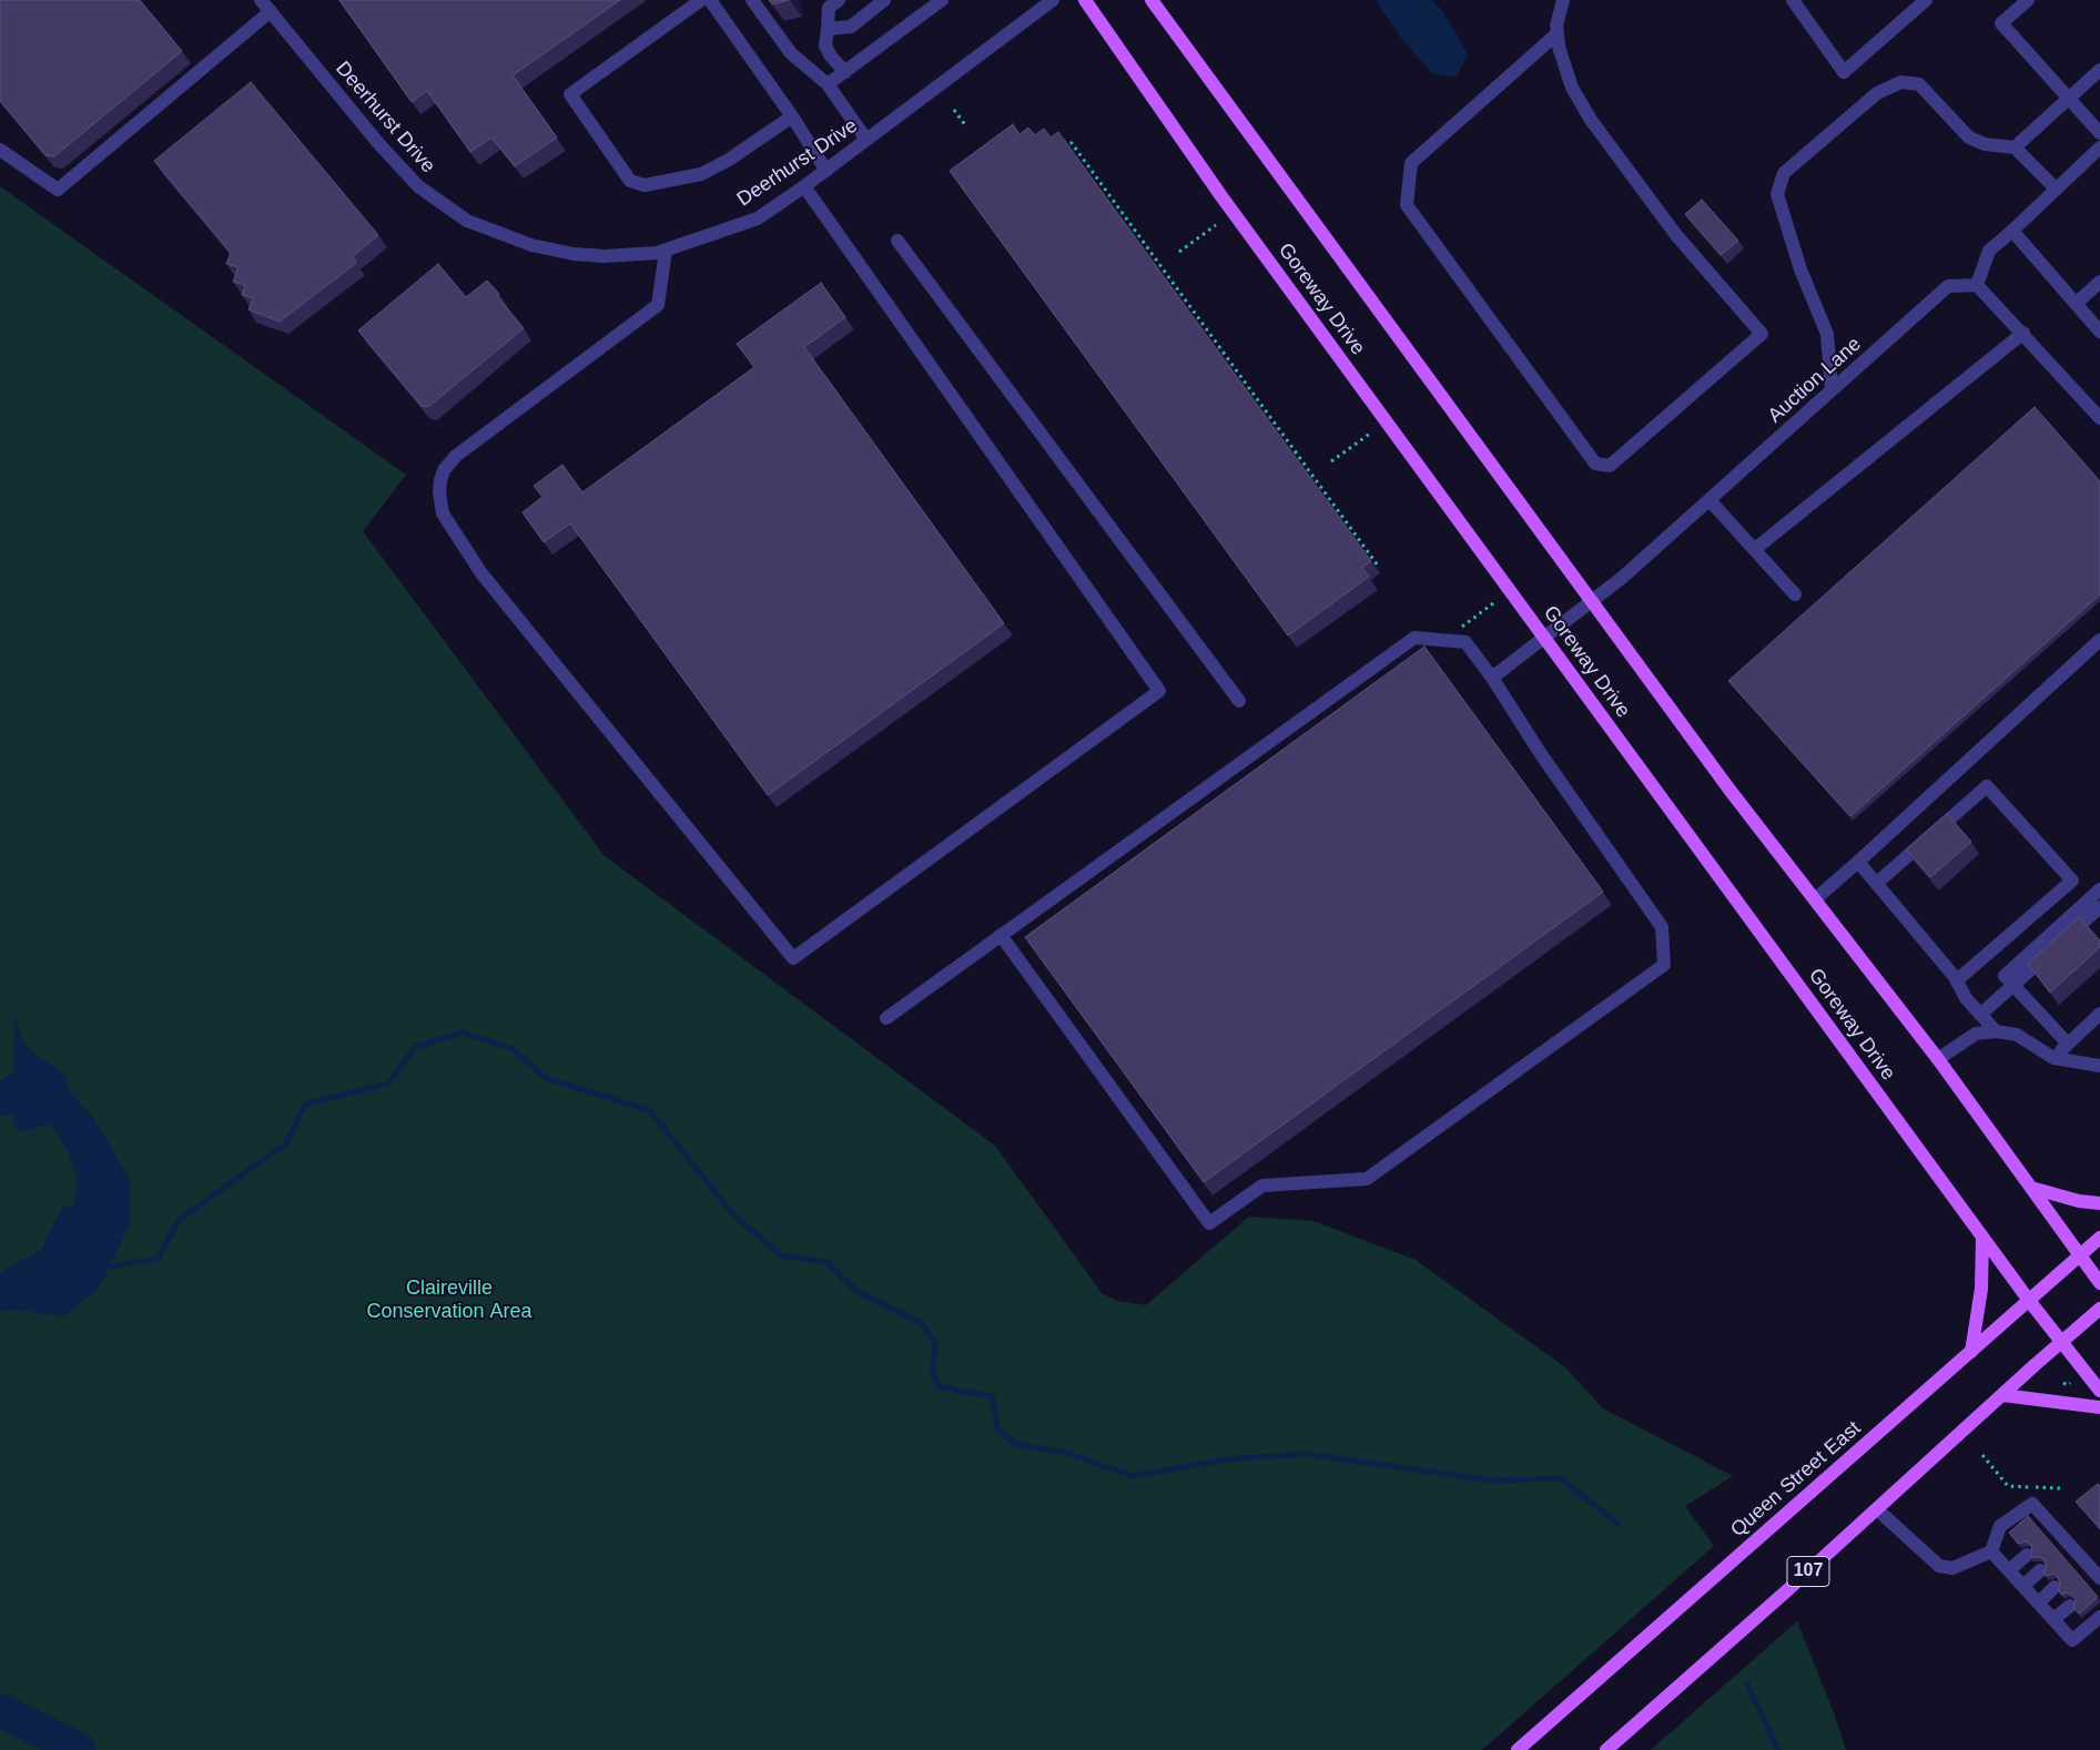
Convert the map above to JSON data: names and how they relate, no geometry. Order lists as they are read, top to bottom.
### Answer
{
  "streets": {
    "main road": ["Goreway Drive", "Queen Street East", "107"],
    "street": ["Deerhurst Drive", "Auction Lane"]
  },
  "crossings": [
    ["Goreway Drive", "Auction Lane"],
    ["Goreway Drive", "Queen Street East"],
    ["Goreway Drive", "107"]
  ],
  "parks": ["Claireville Conservation Area"]
}
